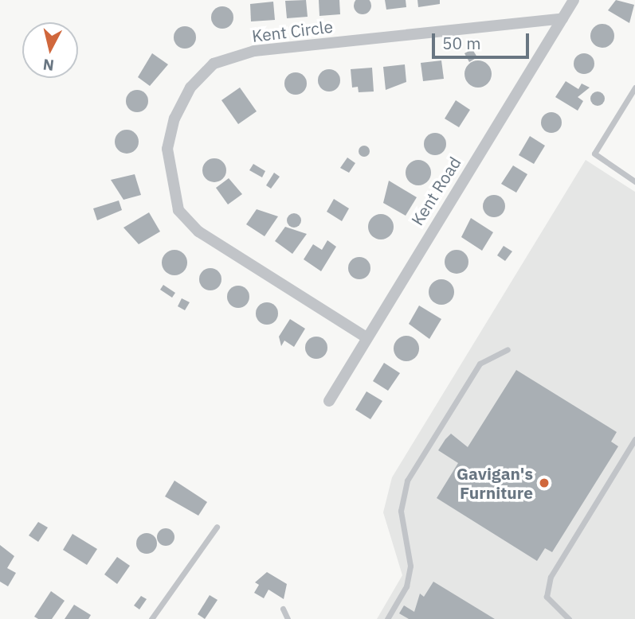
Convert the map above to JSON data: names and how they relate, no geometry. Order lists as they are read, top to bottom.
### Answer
{
  "streets": {
    "street": ["Kent Circle", "Kent Road"]
  },
  "crossings": [
    ["Kent Circle", "Kent Road"]
  ],
  "places": ["Gavigan's Furniture"],
  "scale_bar": "50 m",
  "north": "bottom"
}
